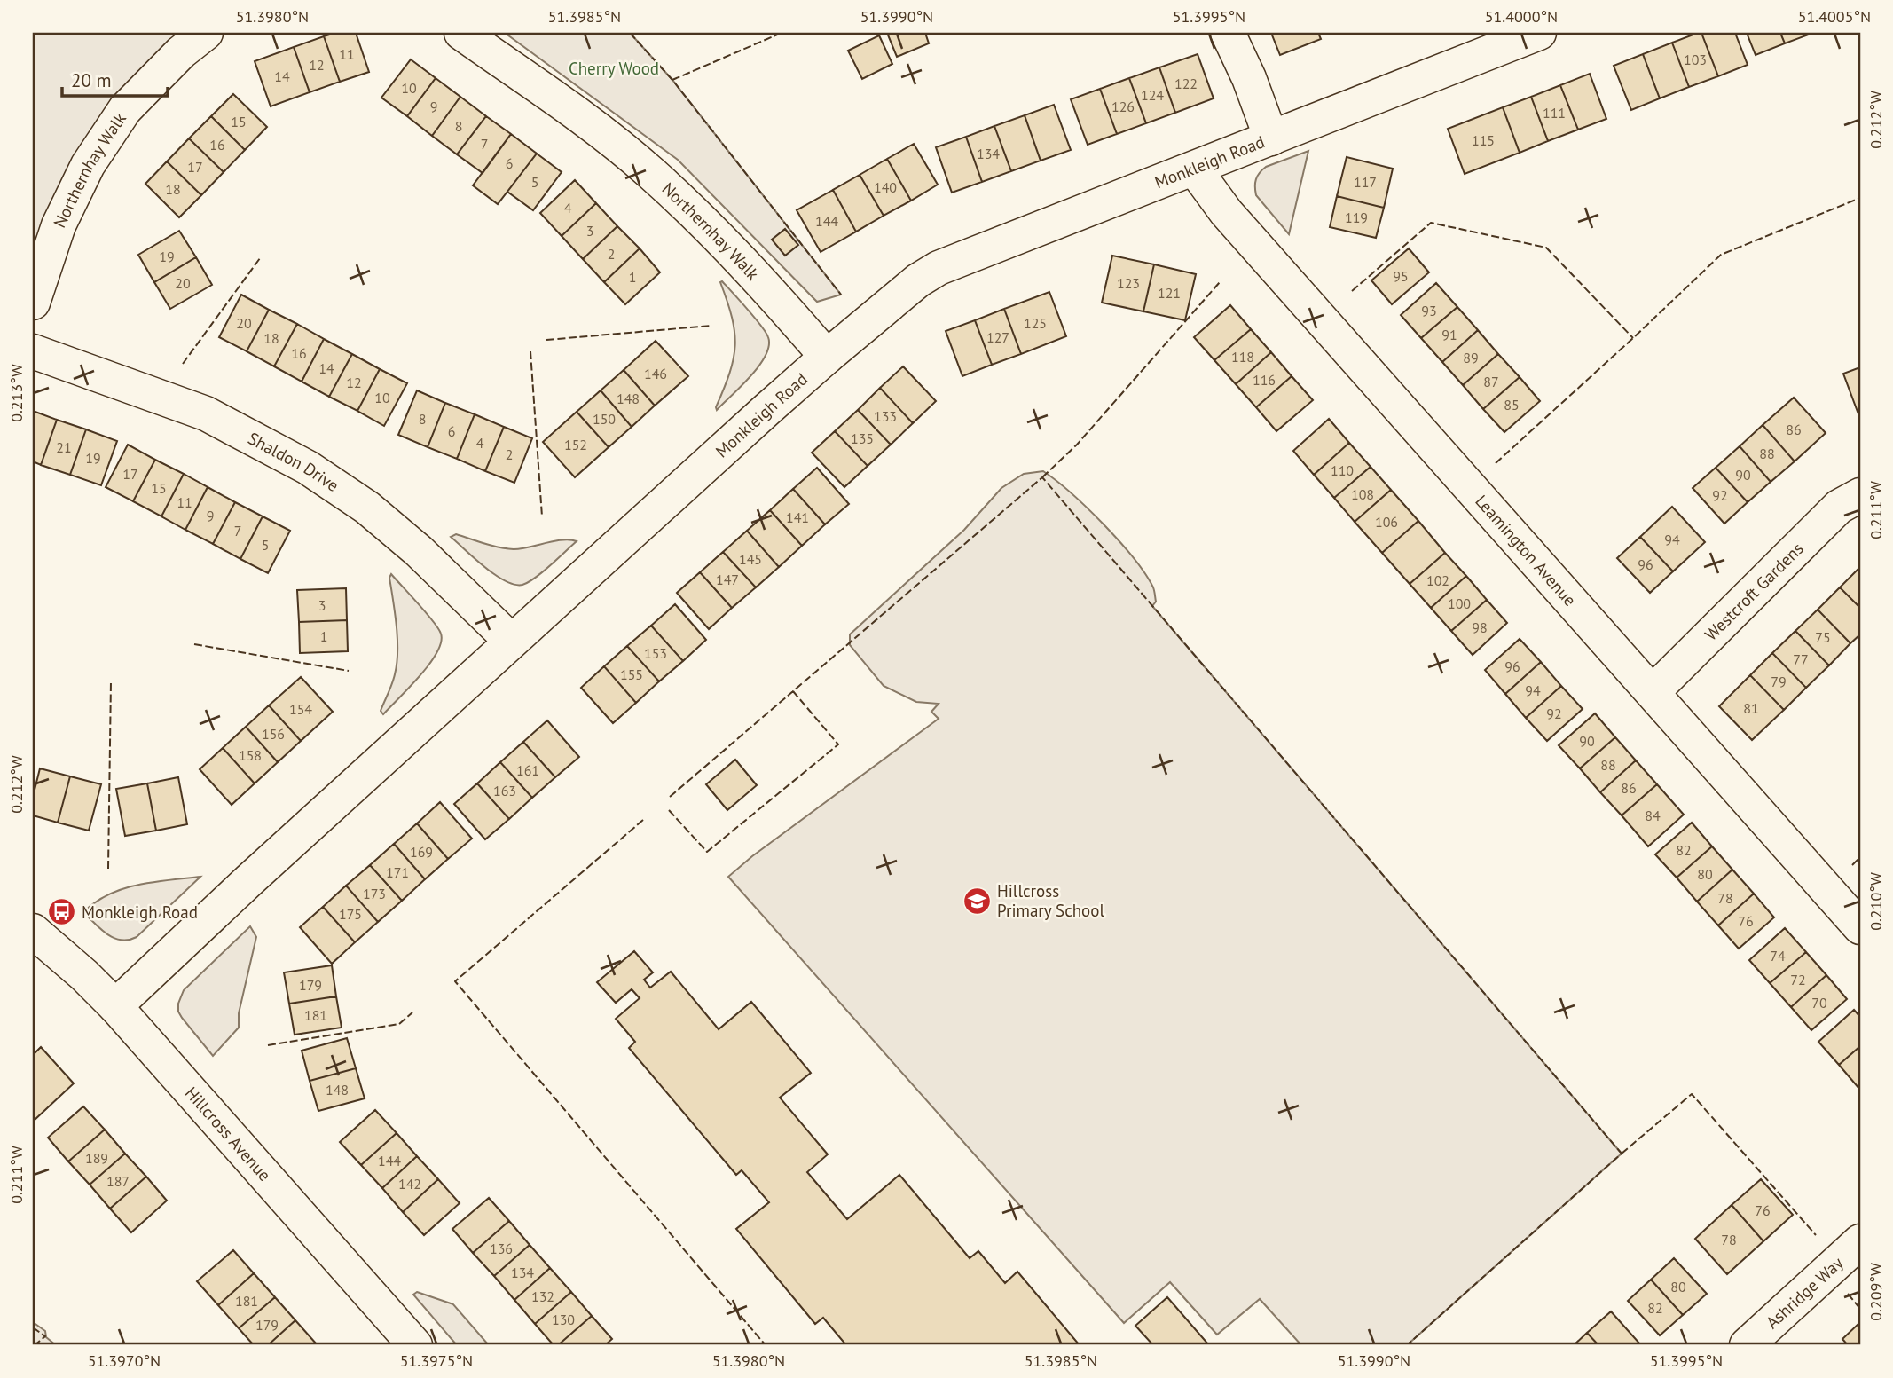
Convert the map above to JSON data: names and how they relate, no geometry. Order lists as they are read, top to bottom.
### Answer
{
  "streets": {
    "street": [
      "Monkleigh Road",
      "Northernhay Walk",
      "Shaldon Drive",
      "Leamington Avenue",
      "Westcroft Gardens",
      "Hillcross Avenue",
      "Ashridge Way"
    ]
  },
  "crossings": [
    ["Monkleigh Road", "Northernhay Walk"],
    ["Monkleigh Road", "Shaldon Drive"],
    ["Monkleigh Road", "Leamington Avenue"],
    ["Monkleigh Road", "Hillcross Avenue"],
    ["Leamington Avenue", "Westcroft Gardens"]
  ],
  "parks": ["Cherry Wood"],
  "places": {
    "school or university": ["Hillcross Primary School"],
    "bus stop": ["Monkleigh Road"]
  },
  "house_numbers": [
    "11",
    "103",
    "12",
    "14",
    "122",
    "10",
    "124",
    "9",
    "126",
    "111",
    "15",
    "8",
    "115",
    "7",
    "16",
    "134",
    "6",
    "17",
    "5",
    "117",
    "140",
    "18",
    "4",
    "119",
    "144",
    "3",
    "2",
    "19",
    "95",
    "1",
    "20",
    "123",
    "121",
    "93",
    "20",
    "125",
    "91",
    "127",
    "18",
    "16",
    "118",
    "89",
    "14",
    "146",
    "116",
    "87",
    "12",
    "10",
    "148",
    "85",
    "133",
    "8",
    "150",
    "86",
    "6",
    "135",
    "4",
    "152",
    "21",
    "88",
    "2",
    "19",
    "110",
    "17",
    "90",
    "15",
    "108",
    "92",
    "11",
    "9",
    "141",
    "106",
    "7",
    "94",
    "5",
    "145",
    "96",
    "147",
    "102",
    "100",
    "3",
    "98",
    "1",
    "75",
    "153",
    "77",
    "96",
    "155",
    "79",
    "94",
    "81",
    "154",
    "92",
    "156",
    "90",
    "158",
    "88",
    "161",
    "86",
    "163",
    "84",
    "82",
    "169",
    "171",
    "80",
    "173",
    "78",
    "175",
    "76",
    "74",
    "72",
    "179",
    "70",
    "181",
    "148",
    "189",
    "144",
    "187",
    "142",
    "76",
    "78",
    "136",
    "134",
    "80",
    "132",
    "181",
    "82",
    "130",
    "179"
  ],
  "scale_bar": "20 m",
  "coordinates": [
    "51.3980°N",
    "51.3985°N",
    "51.3990°N",
    "51.3995°N",
    "51.4000°N",
    "51.4005°N",
    "0.212°W",
    "0.213°W",
    "0.211°W",
    "0.210°W",
    "0.209°W",
    "51.3970°N",
    "51.3975°N"
  ]
}
